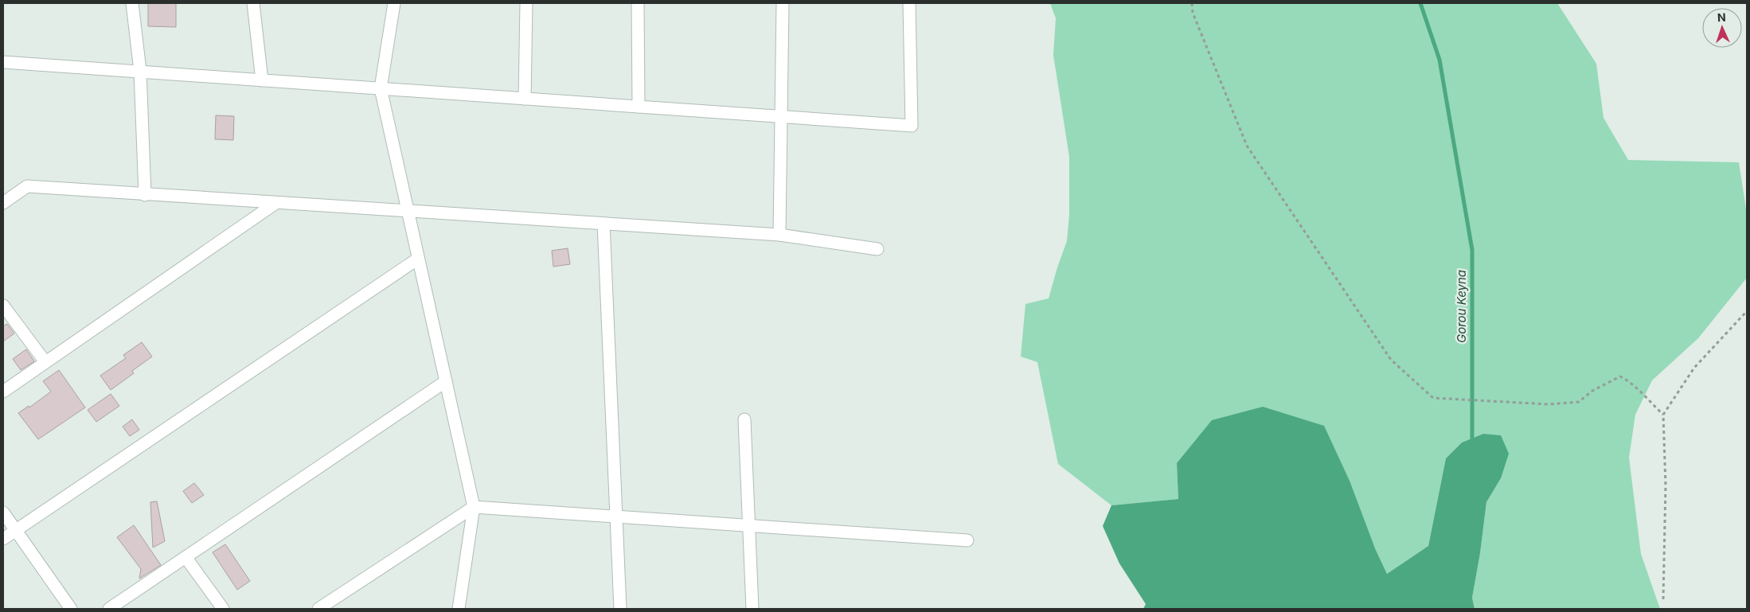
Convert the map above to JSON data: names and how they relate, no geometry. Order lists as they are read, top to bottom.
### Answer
{
  "water": ["Gorou Keyna"],
  "north": "top"
}
